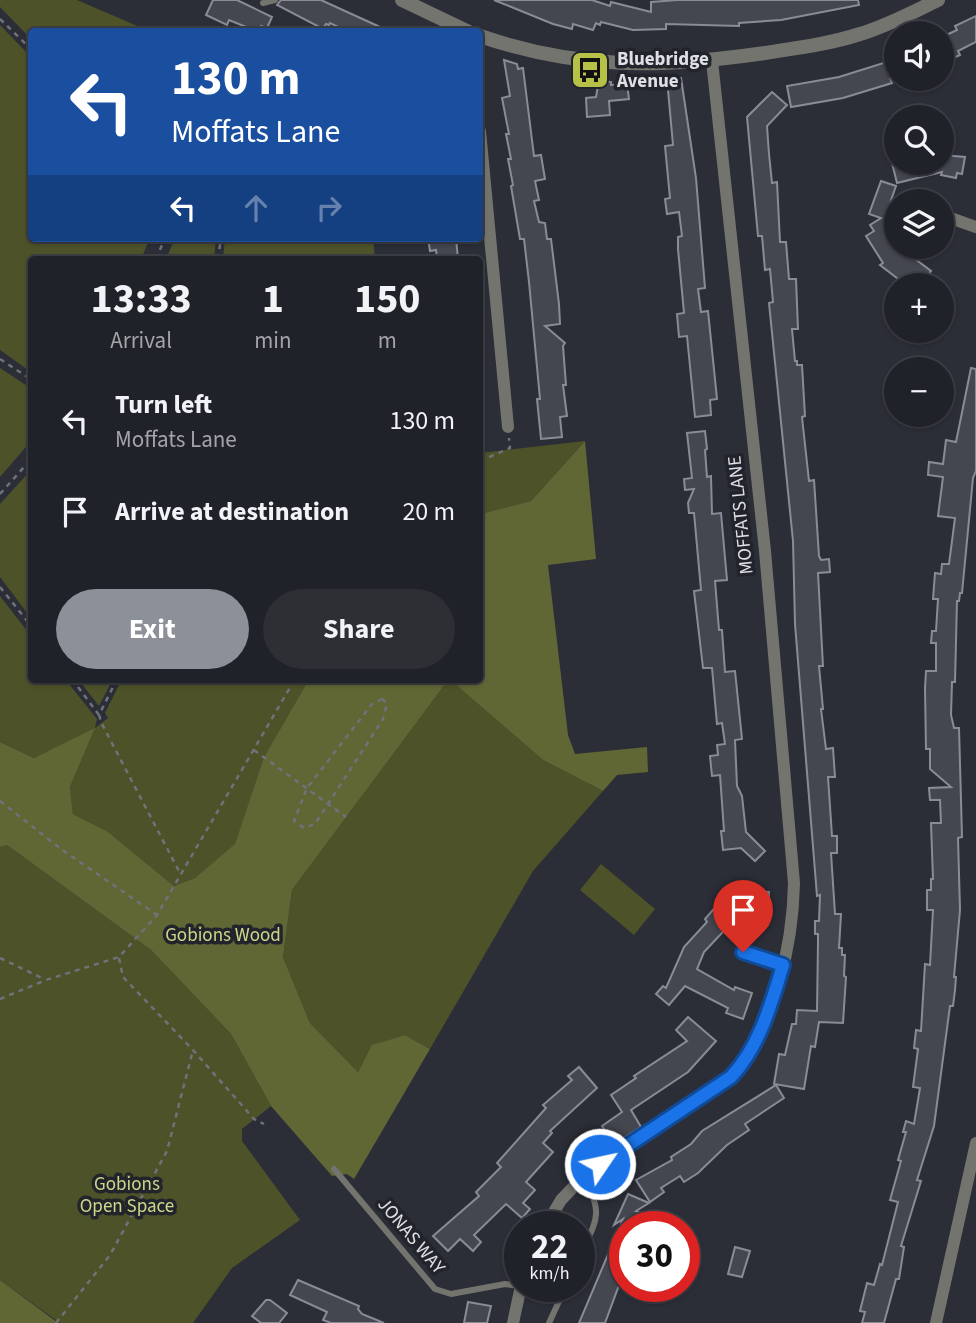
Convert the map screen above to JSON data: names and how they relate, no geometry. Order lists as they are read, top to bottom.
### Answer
{
  "streets": {
    "street": ["MOFFATS LANE"],
    "lane": ["JONAS WAY"]
  },
  "parks": ["Gobions Wood", "Gobions Open Space"],
  "places": {
    "bus stop": ["Bluebridge Avenue"]
  },
  "page": {
    "map_buttons": ["+", "−"],
    "turn": ["130 m", "Moffats Lane"],
    "eta": [
      "13:33",
      "Arrival",
      "1",
      "min",
      "150",
      "m"
    ],
    "list": [
      {
        "name": "Turn left",
        "note": "Moffats Lane",
        "value": "130 m"
      },
      {
        "name": "Arrive at destination",
        "value": "20 m"
      }
    ],
    "buttons": ["Exit", "Share"],
    "speed": "22 km/h",
    "limit": "30"
  }
}
